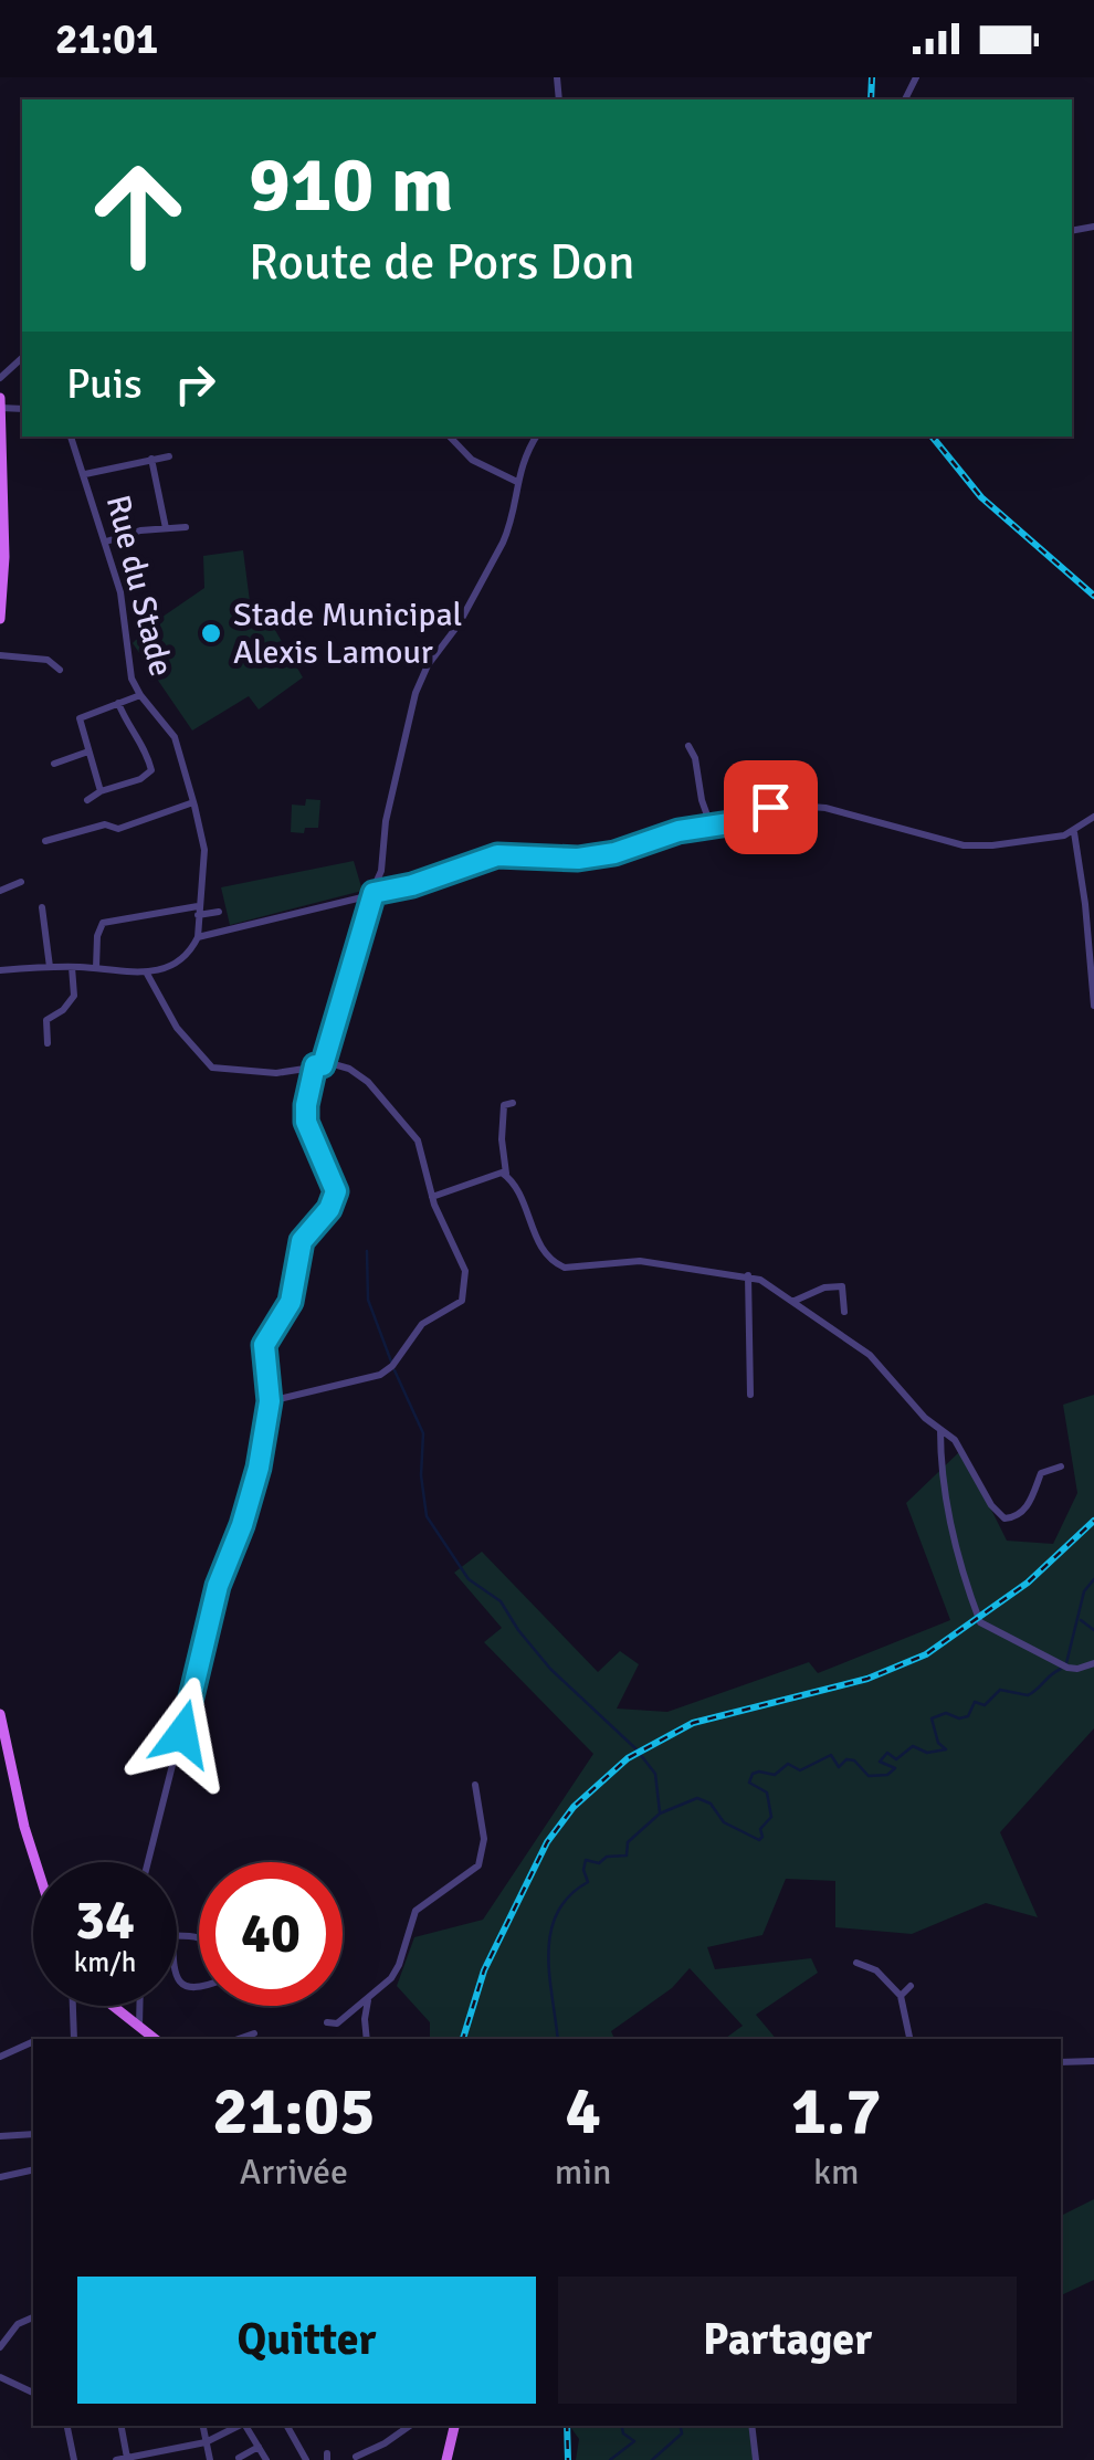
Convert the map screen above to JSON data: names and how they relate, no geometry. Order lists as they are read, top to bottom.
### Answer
{
  "streets": {
    "street": ["Rue du Stade"]
  },
  "places": ["Stade Municipal Alexis Lamour"],
  "page": {
    "status": "21:01",
    "turn": ["910 m", "Route de Pors Don"],
    "then": "Puis",
    "speed": "34 km/h",
    "limit": "40",
    "eta": [
      "21:05",
      "Arrivée",
      "4",
      "min",
      "1.7",
      "km"
    ],
    "buttons": ["Quitter", "Partager"]
  }
}
